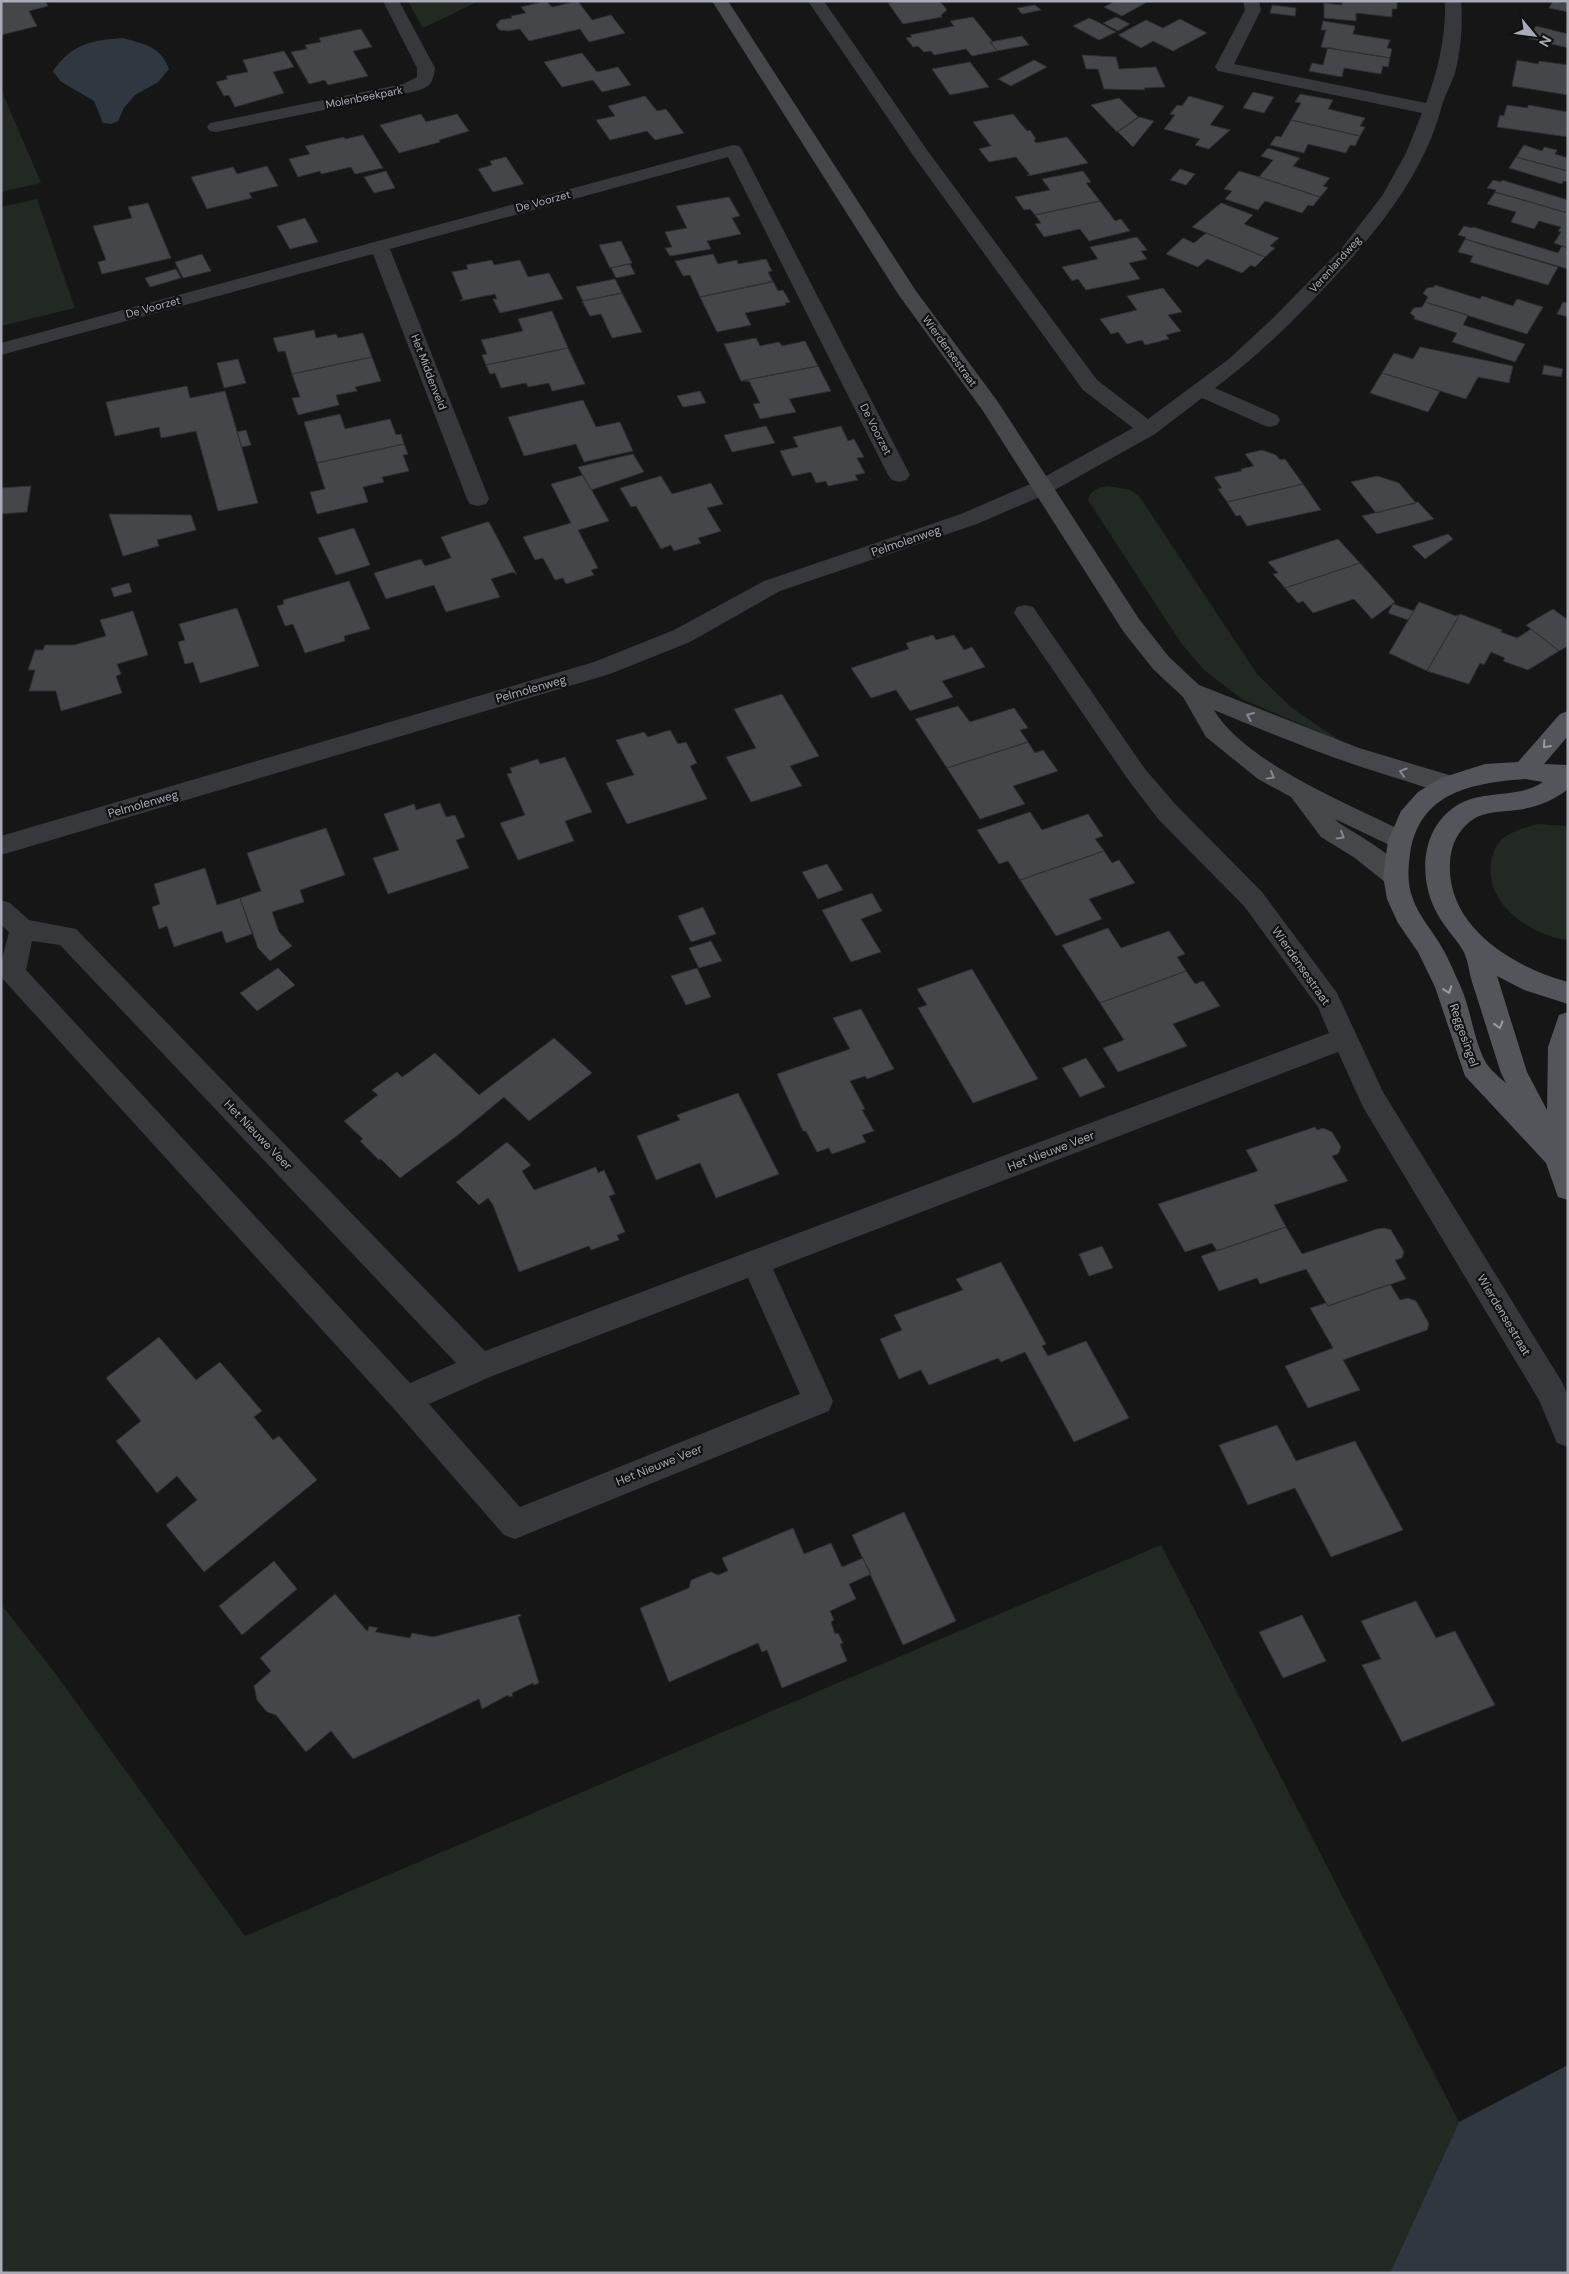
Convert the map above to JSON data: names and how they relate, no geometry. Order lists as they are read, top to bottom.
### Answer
{
  "streets": {
    "main road": ["Wierdensestraat", "Reggesingel"],
    "street": [
      "Molenbeekpark",
      "De Voorzet",
      "Verenlandweg",
      "Het Middenveld",
      "Pelmolenweg",
      "Het Nieuwe Veer"
    ]
  },
  "crossings": [
    ["De Voorzet", "Het Middenveld"],
    ["Verenlandweg", "Wierdensestraat"],
    ["Verenlandweg", "Pelmolenweg"],
    ["Wierdensestraat", "Pelmolenweg"],
    ["Wierdensestraat", "Reggesingel"],
    ["Wierdensestraat", "Het Nieuwe Veer"]
  ],
  "one_way": ["Reggesingel"],
  "north": "bottom right"
}
